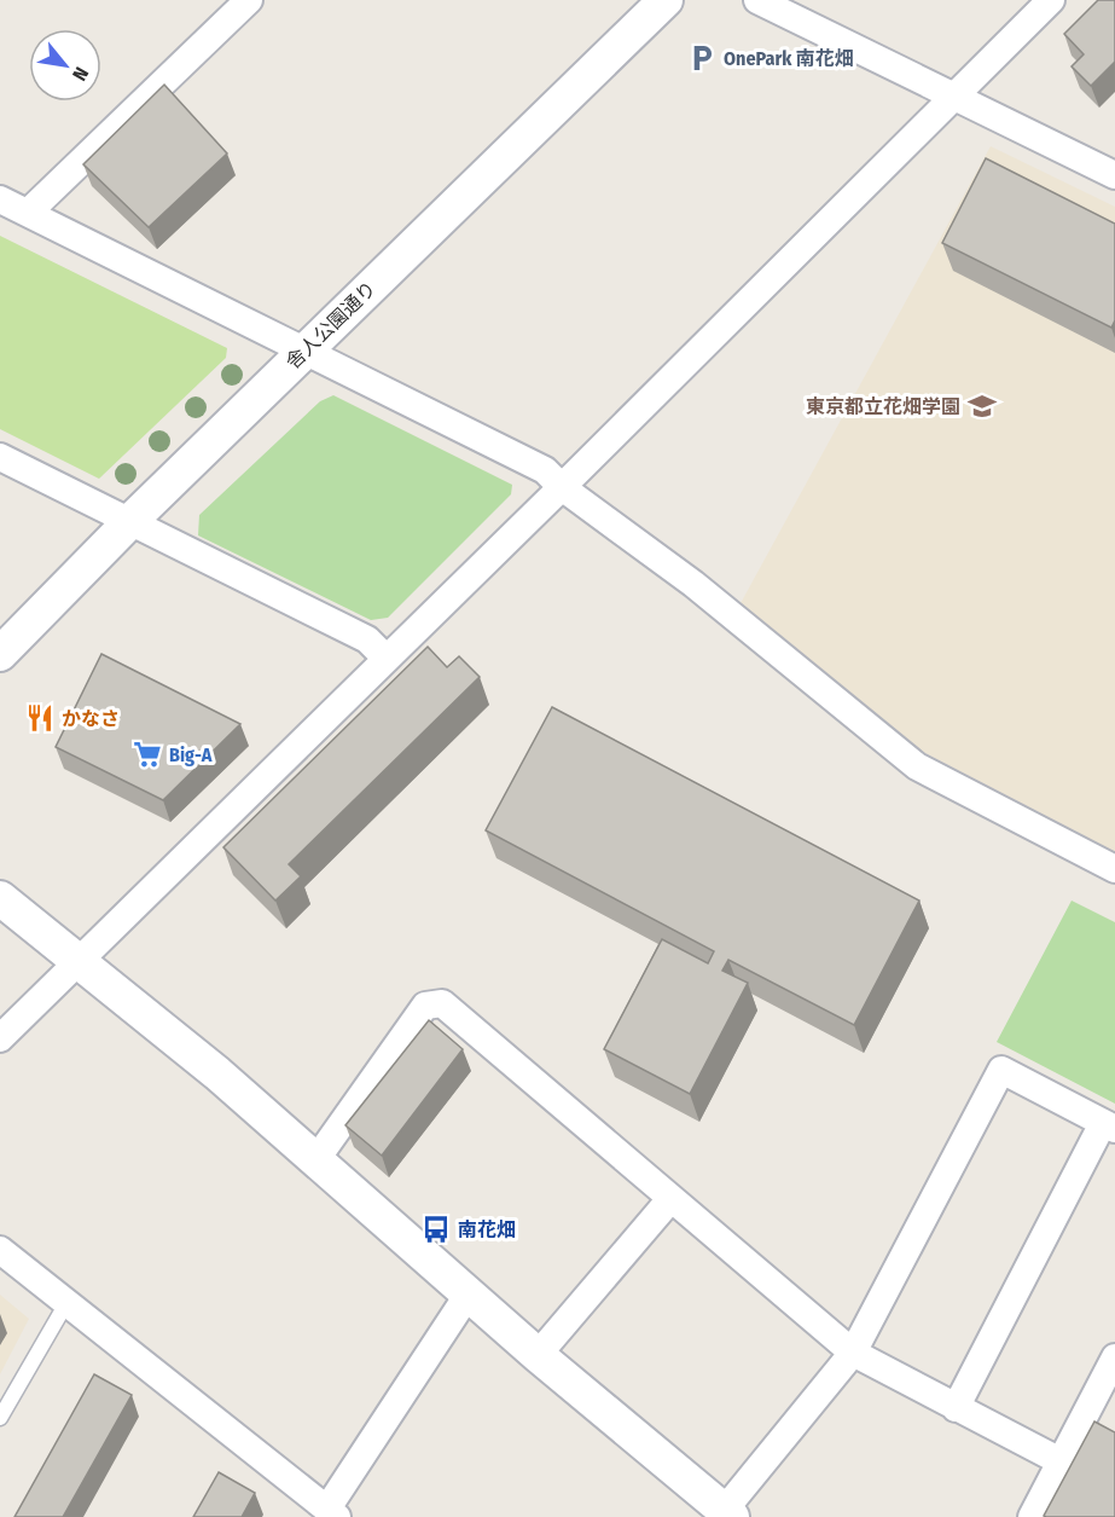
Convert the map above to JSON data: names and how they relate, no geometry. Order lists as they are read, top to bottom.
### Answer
{
  "streets": {
    "street": ["舎人公園通り"]
  },
  "places": {
    "parking": ["OnePark 南花畑"],
    "school or university": ["東京都立花畑学園"],
    "restaurant": ["かなさ"],
    "supermarket": ["Big-A"],
    "bus stop": ["南花畑"]
  },
  "north": "bottom right"
}
